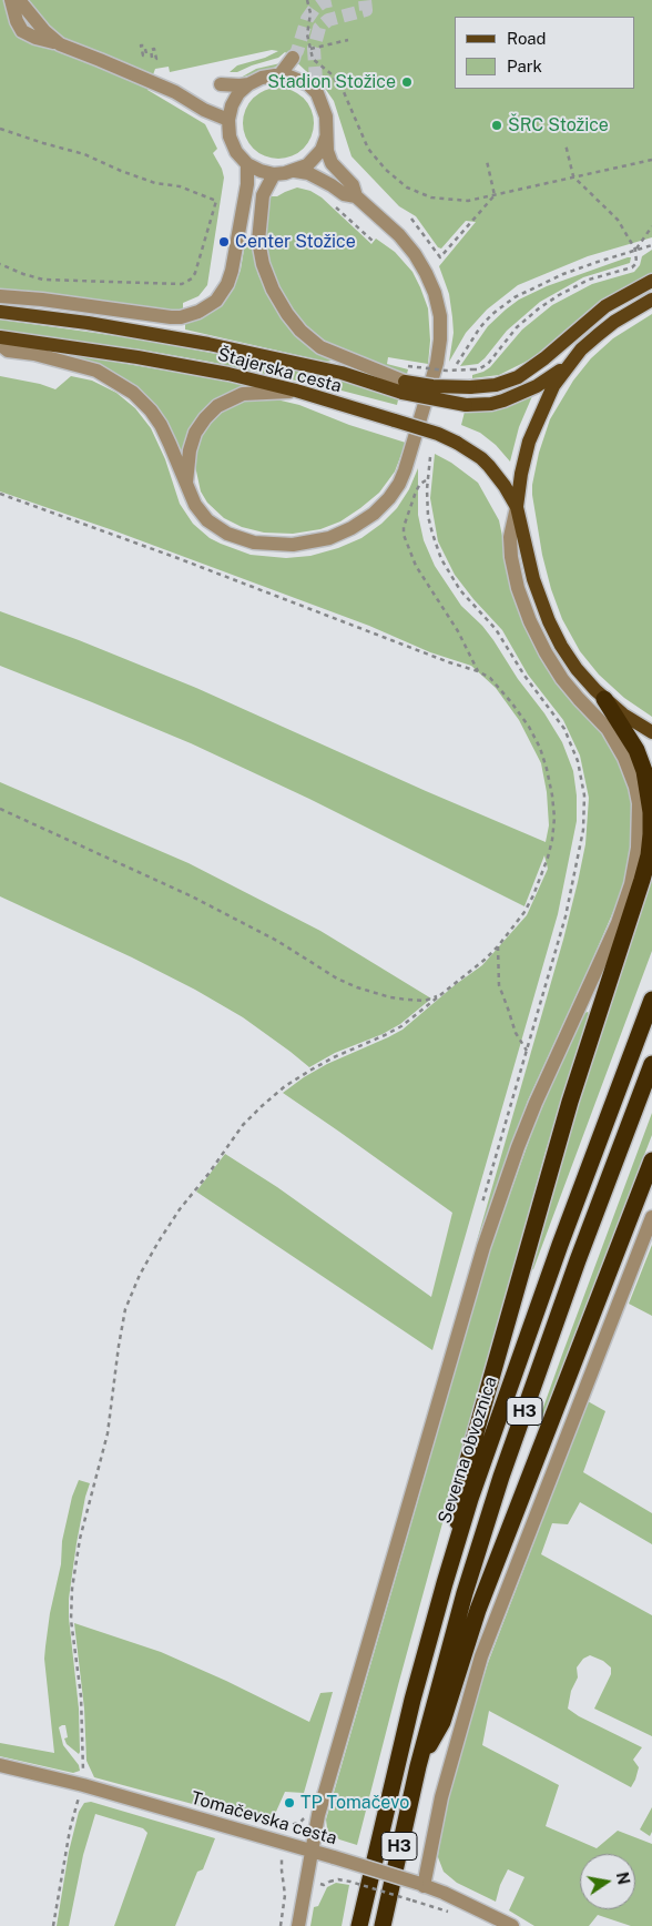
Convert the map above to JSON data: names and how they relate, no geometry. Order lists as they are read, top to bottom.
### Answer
{
  "streets": {
    "highway": ["H3", "Severna obvoznica"],
    "main road": ["Štajerska cesta"],
    "street": ["Tomačevska cesta"]
  },
  "places": [
    "Stadion Stožice",
    "ŠRC Stožice",
    "Center Stožice",
    "TP Tomačevo"
  ],
  "legend": ["Road", "Park"],
  "north": "right"
}
